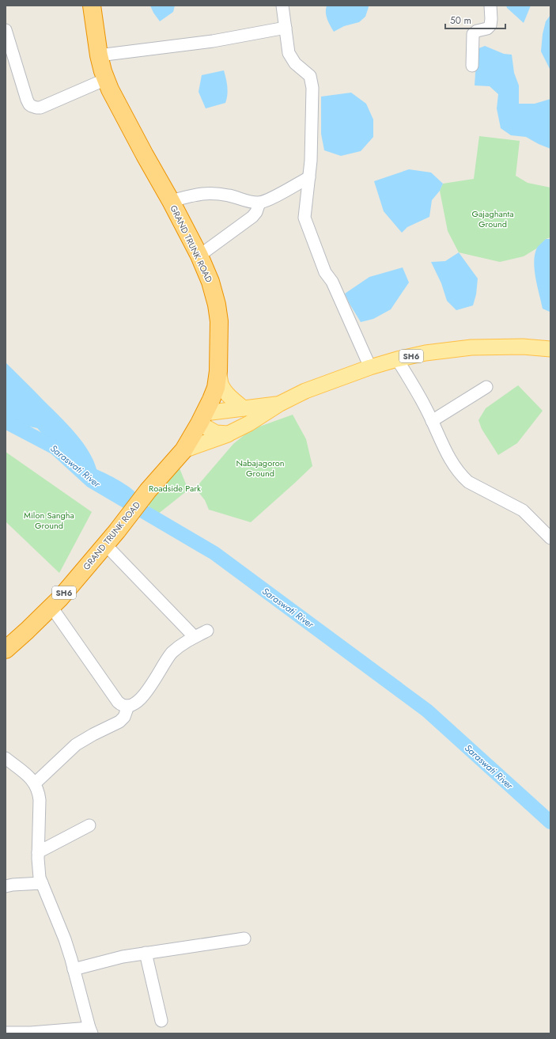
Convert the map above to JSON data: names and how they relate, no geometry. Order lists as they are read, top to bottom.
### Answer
{
  "streets": {
    "highway": ["GRAND TRUNK ROAD", "SH6"]
  },
  "crossings": [
    ["GRAND TRUNK ROAD", "SH6"]
  ],
  "water": ["Saraswati River"],
  "parks": [
    "Gajaghanta Ground",
    "Nabajagoron Ground",
    "Roadside Park",
    "Milon Sangha Ground"
  ],
  "scale_bar": "50 m"
}
